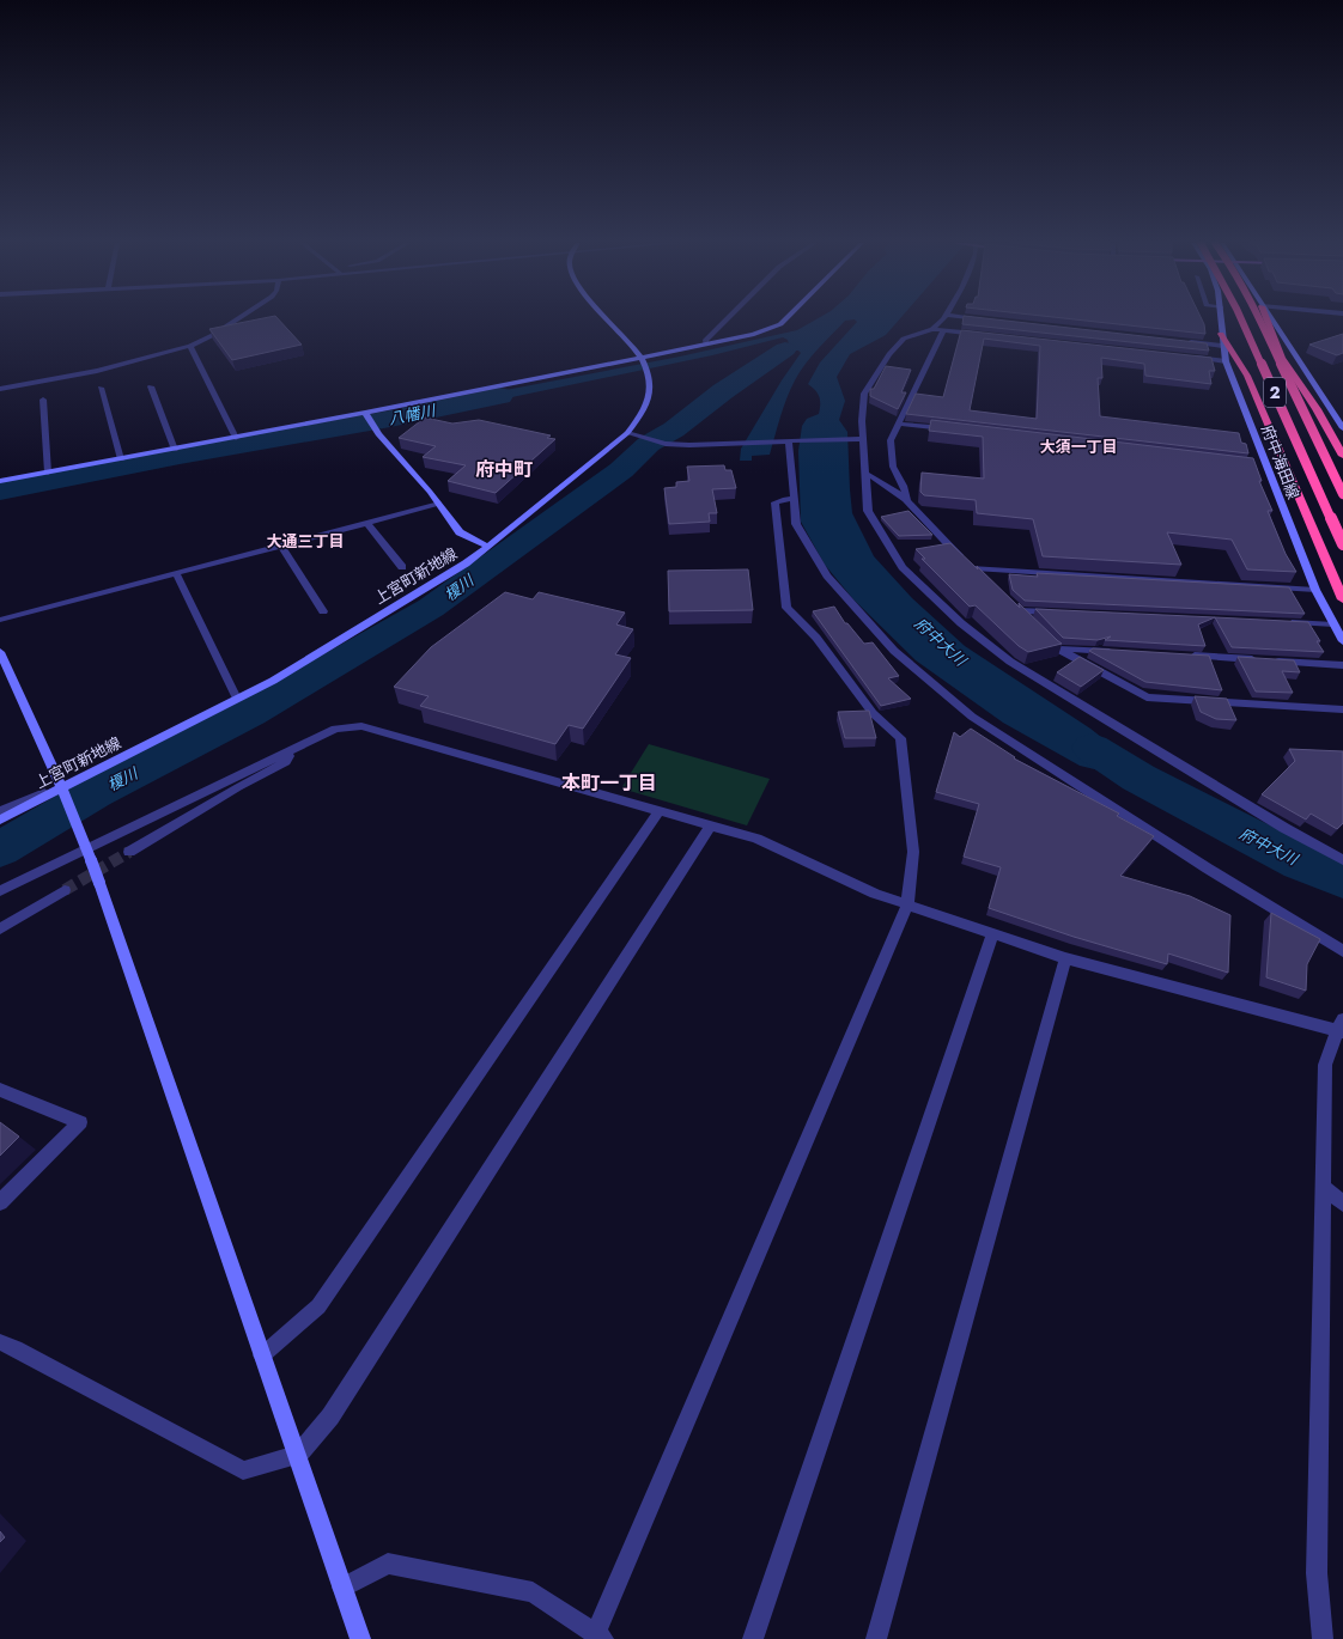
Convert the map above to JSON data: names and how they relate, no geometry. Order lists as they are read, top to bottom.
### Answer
{
  "streets": {
    "highway": ["2"],
    "main road": ["府中海田線", "上宮町新地線"]
  },
  "districts": [
    "大須一丁目",
    "府中町",
    "大通三丁目",
    "本町一丁目"
  ],
  "water": ["八幡川", "榎川", "府中大川"]
}
